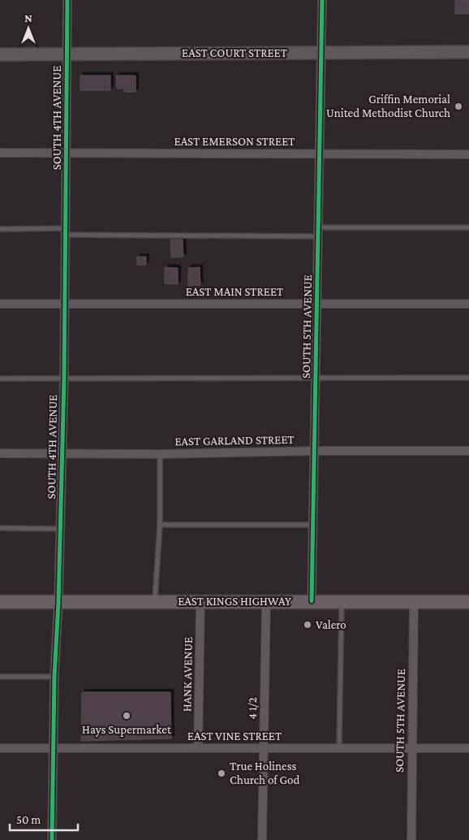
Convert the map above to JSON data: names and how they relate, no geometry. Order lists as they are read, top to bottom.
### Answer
{
  "streets": {
    "main road": ["EAST KINGS HIGHWAY"],
    "street": [
      "EAST COURT STREET",
      "SOUTH 4TH AVENUE",
      "EAST EMERSON STREET",
      "EAST MAIN STREET",
      "SOUTH 5TH AVENUE",
      "EAST GARLAND STREET",
      "HANK AVENUE",
      "4 1/2",
      "EAST VINE STREET"
    ]
  },
  "crossings": [
    ["EAST COURT STREET", "SOUTH 4TH AVENUE"],
    ["EAST COURT STREET", "SOUTH 5TH AVENUE"],
    ["SOUTH 4TH AVENUE", "EAST EMERSON STREET"],
    ["SOUTH 4TH AVENUE", "EAST MAIN STREET"],
    ["SOUTH 4TH AVENUE", "EAST GARLAND STREET"],
    ["SOUTH 4TH AVENUE", "EAST KINGS HIGHWAY"],
    ["SOUTH 4TH AVENUE", "EAST VINE STREET"],
    ["EAST EMERSON STREET", "SOUTH 5TH AVENUE"],
    ["EAST MAIN STREET", "SOUTH 5TH AVENUE"],
    ["SOUTH 5TH AVENUE", "EAST GARLAND STREET"],
    ["SOUTH 5TH AVENUE", "EAST KINGS HIGHWAY"],
    ["SOUTH 5TH AVENUE", "EAST VINE STREET"],
    ["EAST KINGS HIGHWAY", "HANK AVENUE"],
    ["EAST KINGS HIGHWAY", "4 1/2"],
    ["HANK AVENUE", "EAST VINE STREET"],
    ["4 1/2", "EAST VINE STREET"]
  ],
  "places": [
    "Griffin Memorial United Methodist Church",
    "Valero",
    "Hays Supermarket",
    "True Holiness Church of God"
  ],
  "scale_bar": "50 m",
  "north": "top"
}
